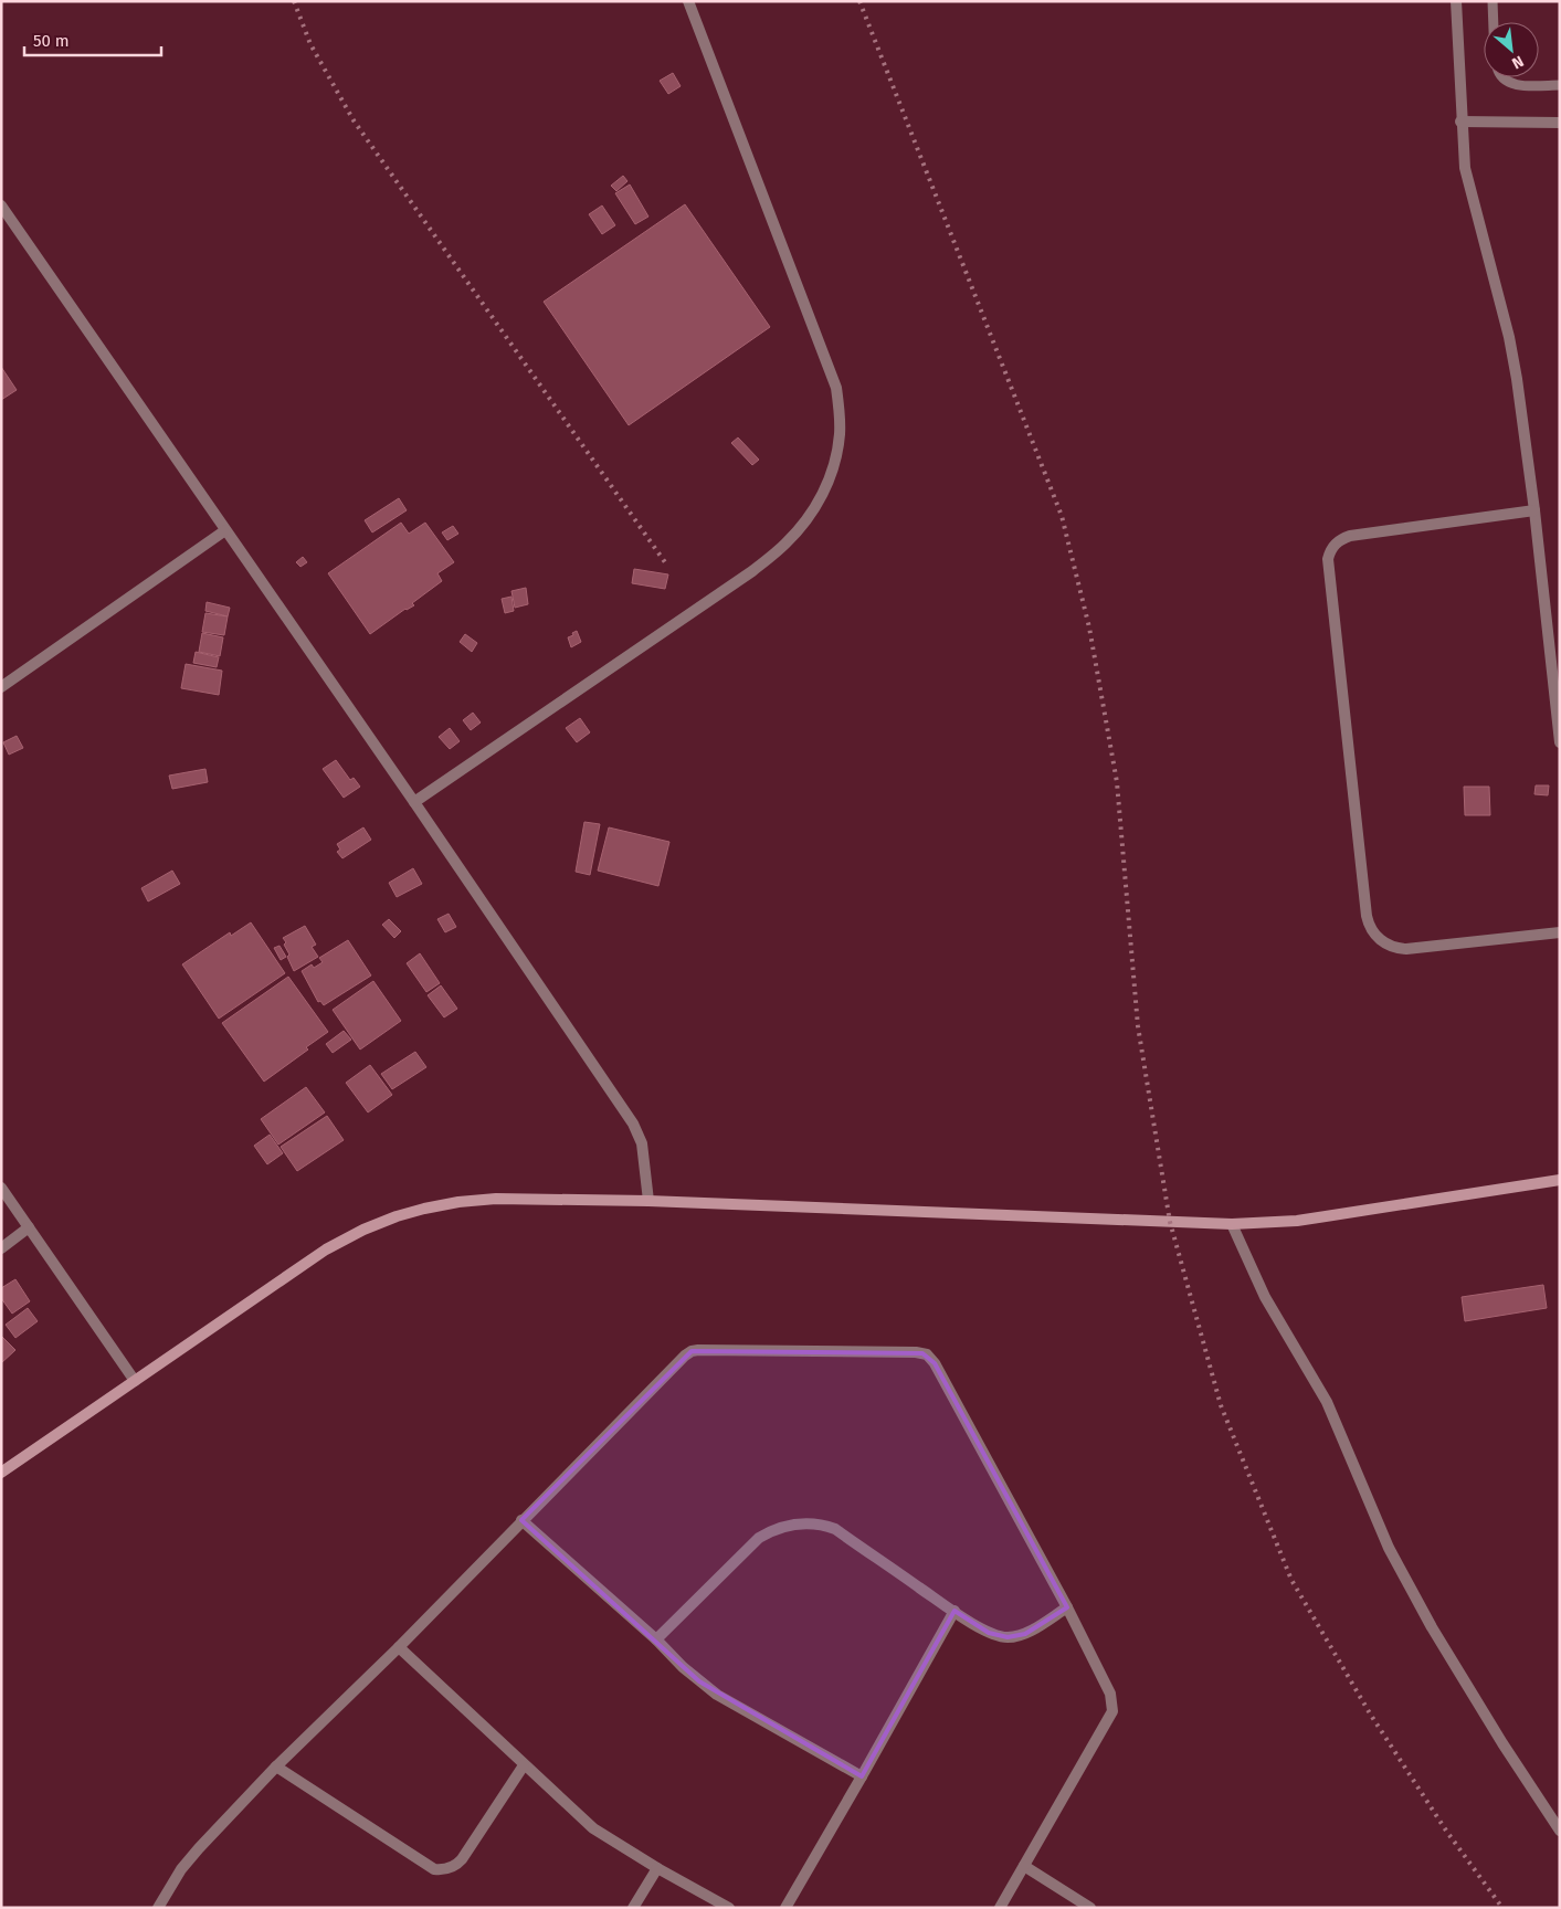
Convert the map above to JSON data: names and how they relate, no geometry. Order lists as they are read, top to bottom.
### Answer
{
  "scale_bar": "50 m",
  "north": "bottom right"
}
